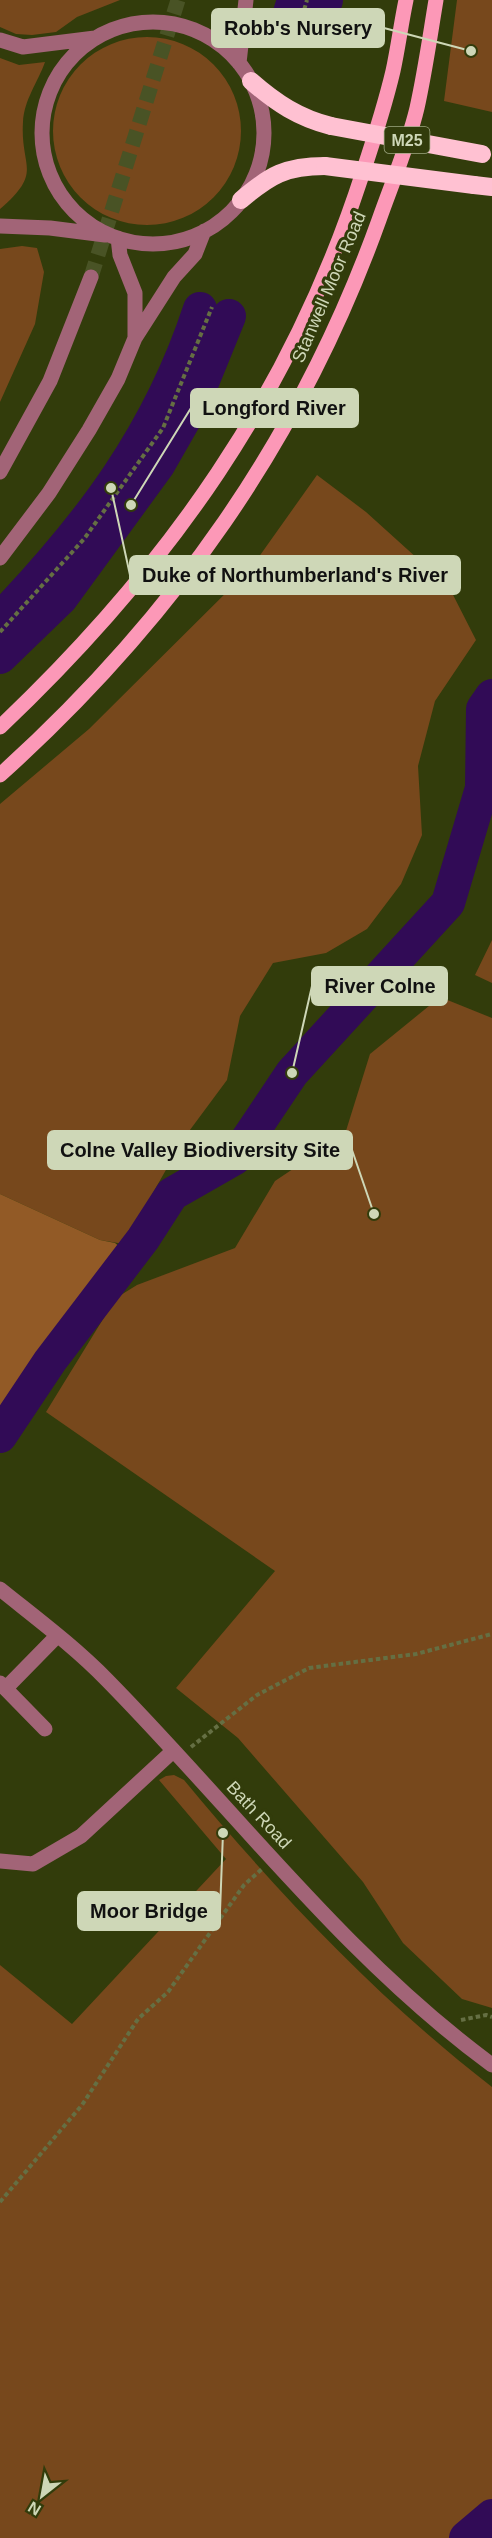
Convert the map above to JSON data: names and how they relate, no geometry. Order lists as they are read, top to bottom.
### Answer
{
  "streets": {
    "highway": ["M25"],
    "main road": ["Stanwell Moor Road"],
    "street": ["Bath Road"]
  },
  "places": [
    "Robb's Nursery",
    "Duke of Northumberland's River",
    "Longford River",
    "River Colne",
    "Colne Valley Biodiversity Site",
    "Moor Bridge"
  ],
  "north": "bottom left"
}
